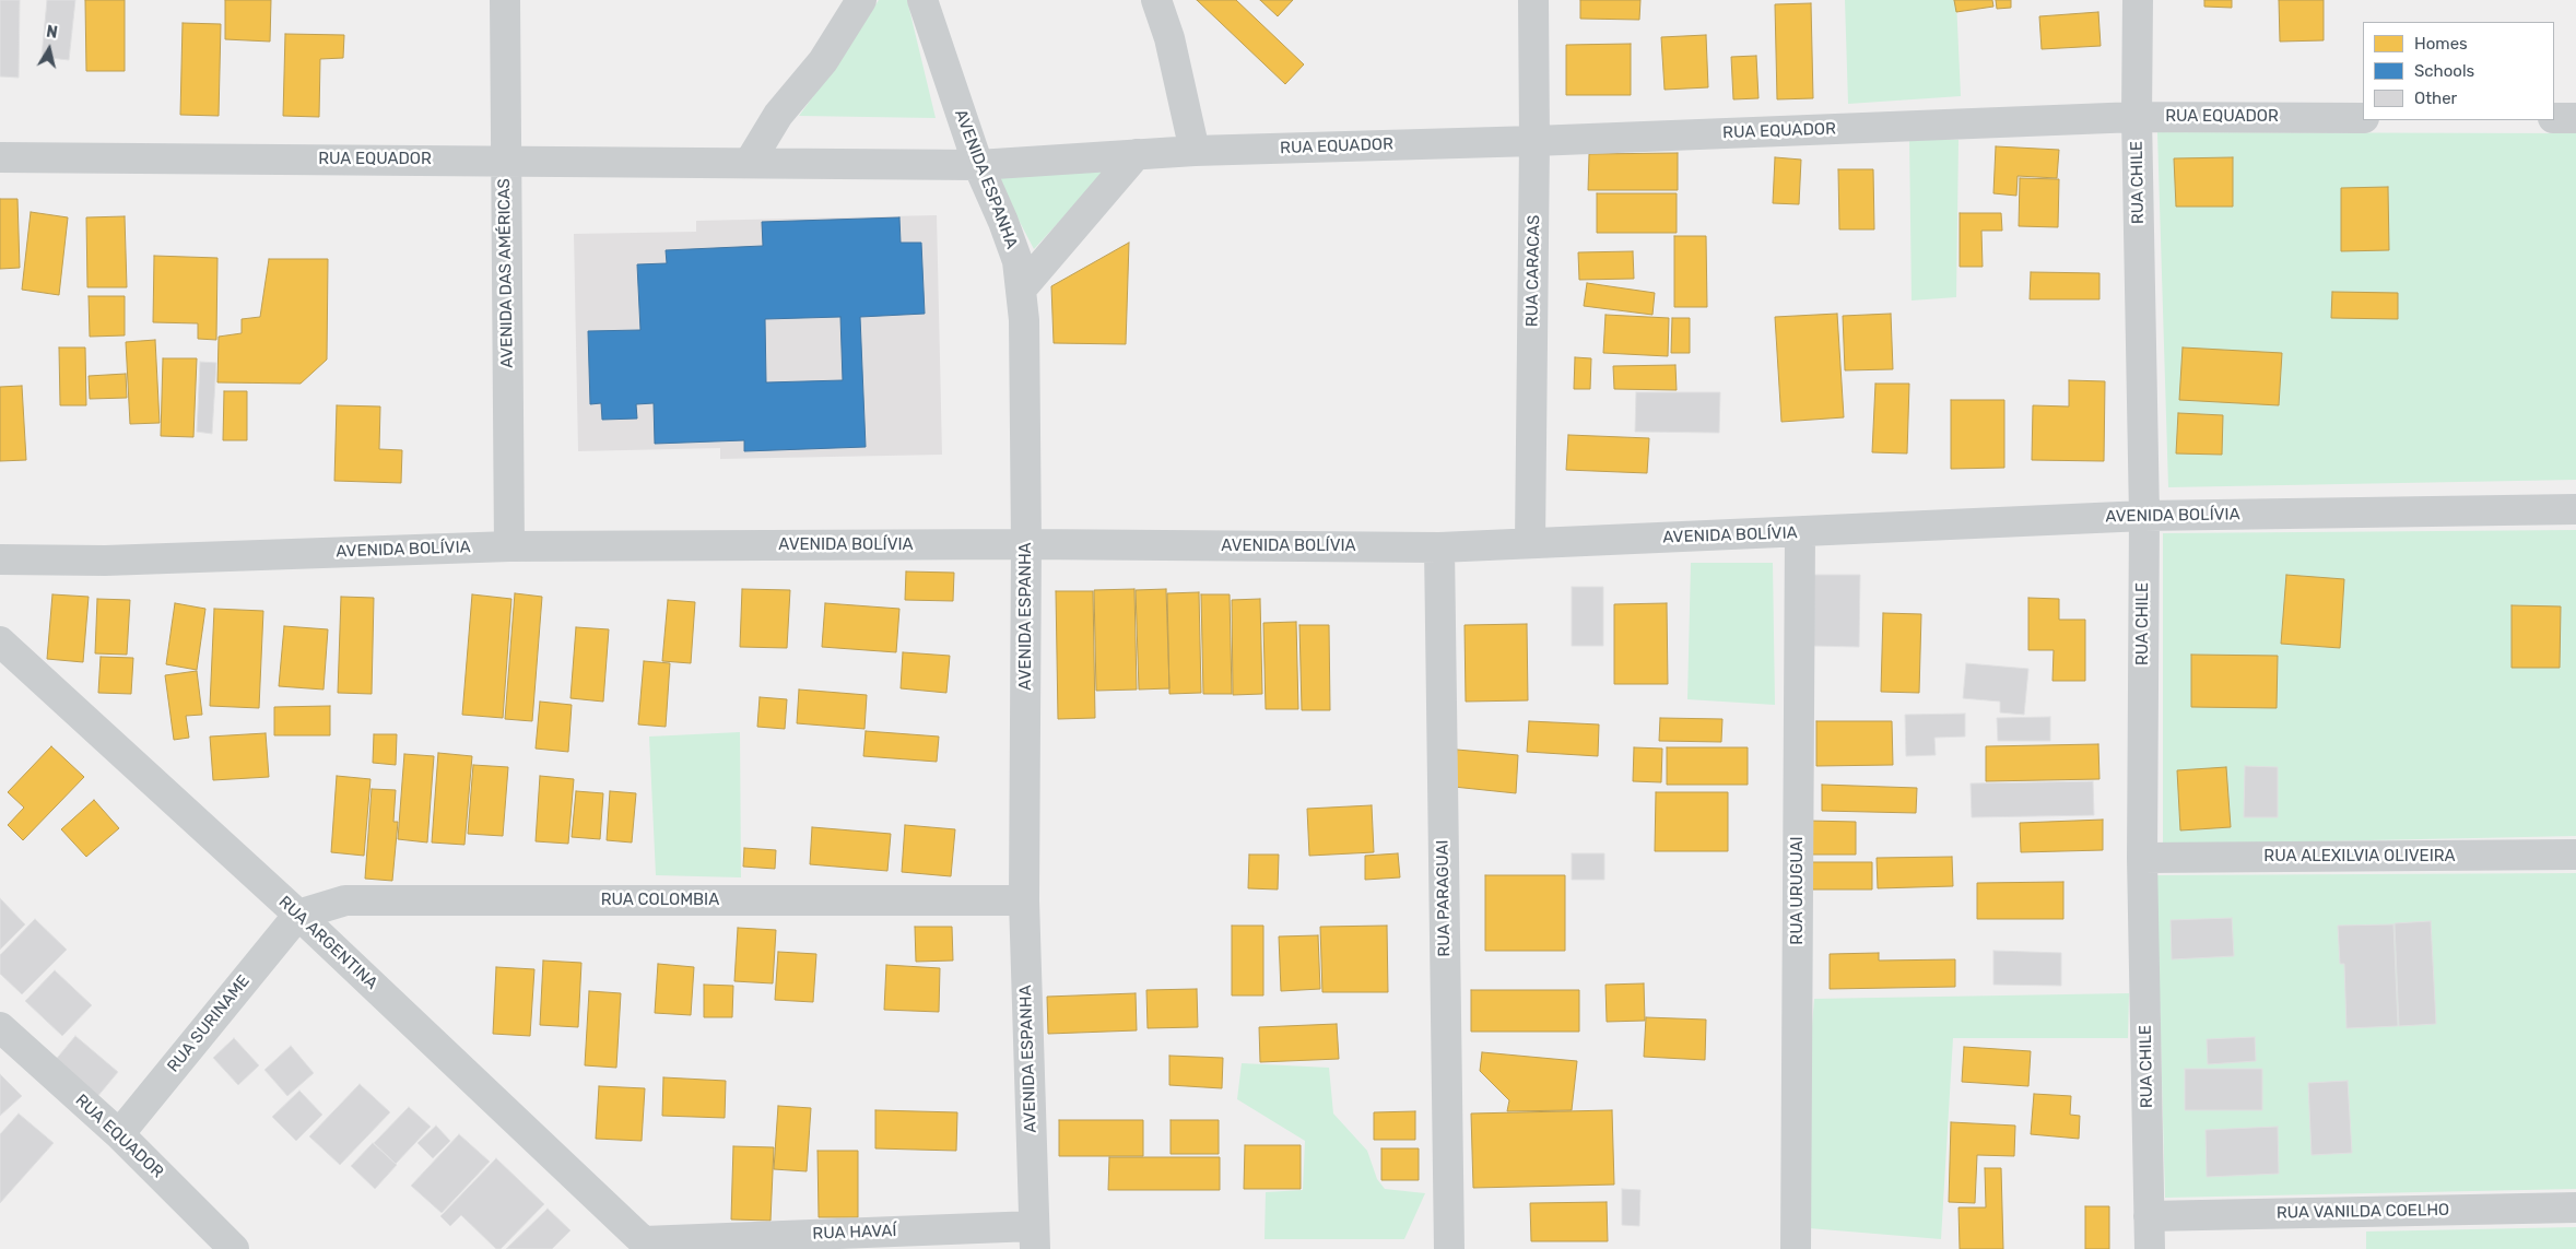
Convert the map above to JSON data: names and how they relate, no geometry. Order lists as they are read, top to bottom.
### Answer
{
  "streets": {
    "street": [
      "RUA EQUADOR",
      "AVENIDA ESPANHA",
      "RUA CHILE",
      "RUA CARACAS",
      "AVENIDA DAS AMÉRICAS",
      "AVENIDA BOLÍVIA",
      "RUA ALEXILVIA OLIVEIRA",
      "RUA URUGUAI",
      "RUA PARAGUAI",
      "RUA COLOMBIA",
      "RUA ARGENTINA",
      "RUA SURINAME",
      "RUA VANILDA COELHO",
      "RUA HAVAÍ"
    ]
  },
  "crossings": [
    ["RUA EQUADOR", "AVENIDA ESPANHA"],
    ["RUA EQUADOR", "RUA CHILE"],
    ["RUA EQUADOR", "RUA CARACAS"],
    ["RUA EQUADOR", "AVENIDA DAS AMÉRICAS"],
    ["RUA EQUADOR", "RUA SURINAME"],
    ["AVENIDA ESPANHA", "AVENIDA BOLÍVIA"],
    ["AVENIDA ESPANHA", "RUA COLOMBIA"],
    ["AVENIDA ESPANHA", "RUA HAVAÍ"],
    ["RUA CHILE", "AVENIDA BOLÍVIA"],
    ["RUA CHILE", "RUA ALEXILVIA OLIVEIRA"],
    ["RUA CHILE", "RUA VANILDA COELHO"],
    ["RUA CARACAS", "AVENIDA BOLÍVIA"],
    ["AVENIDA DAS AMÉRICAS", "AVENIDA BOLÍVIA"],
    ["AVENIDA BOLÍVIA", "RUA URUGUAI"],
    ["AVENIDA BOLÍVIA", "RUA PARAGUAI"],
    ["RUA COLOMBIA", "RUA ARGENTINA"],
    ["RUA COLOMBIA", "RUA SURINAME"],
    ["RUA ARGENTINA", "RUA SURINAME"],
    ["RUA ARGENTINA", "RUA HAVAÍ"]
  ],
  "legend": ["Homes", "Schools", "Other"],
  "north": "top"
}
